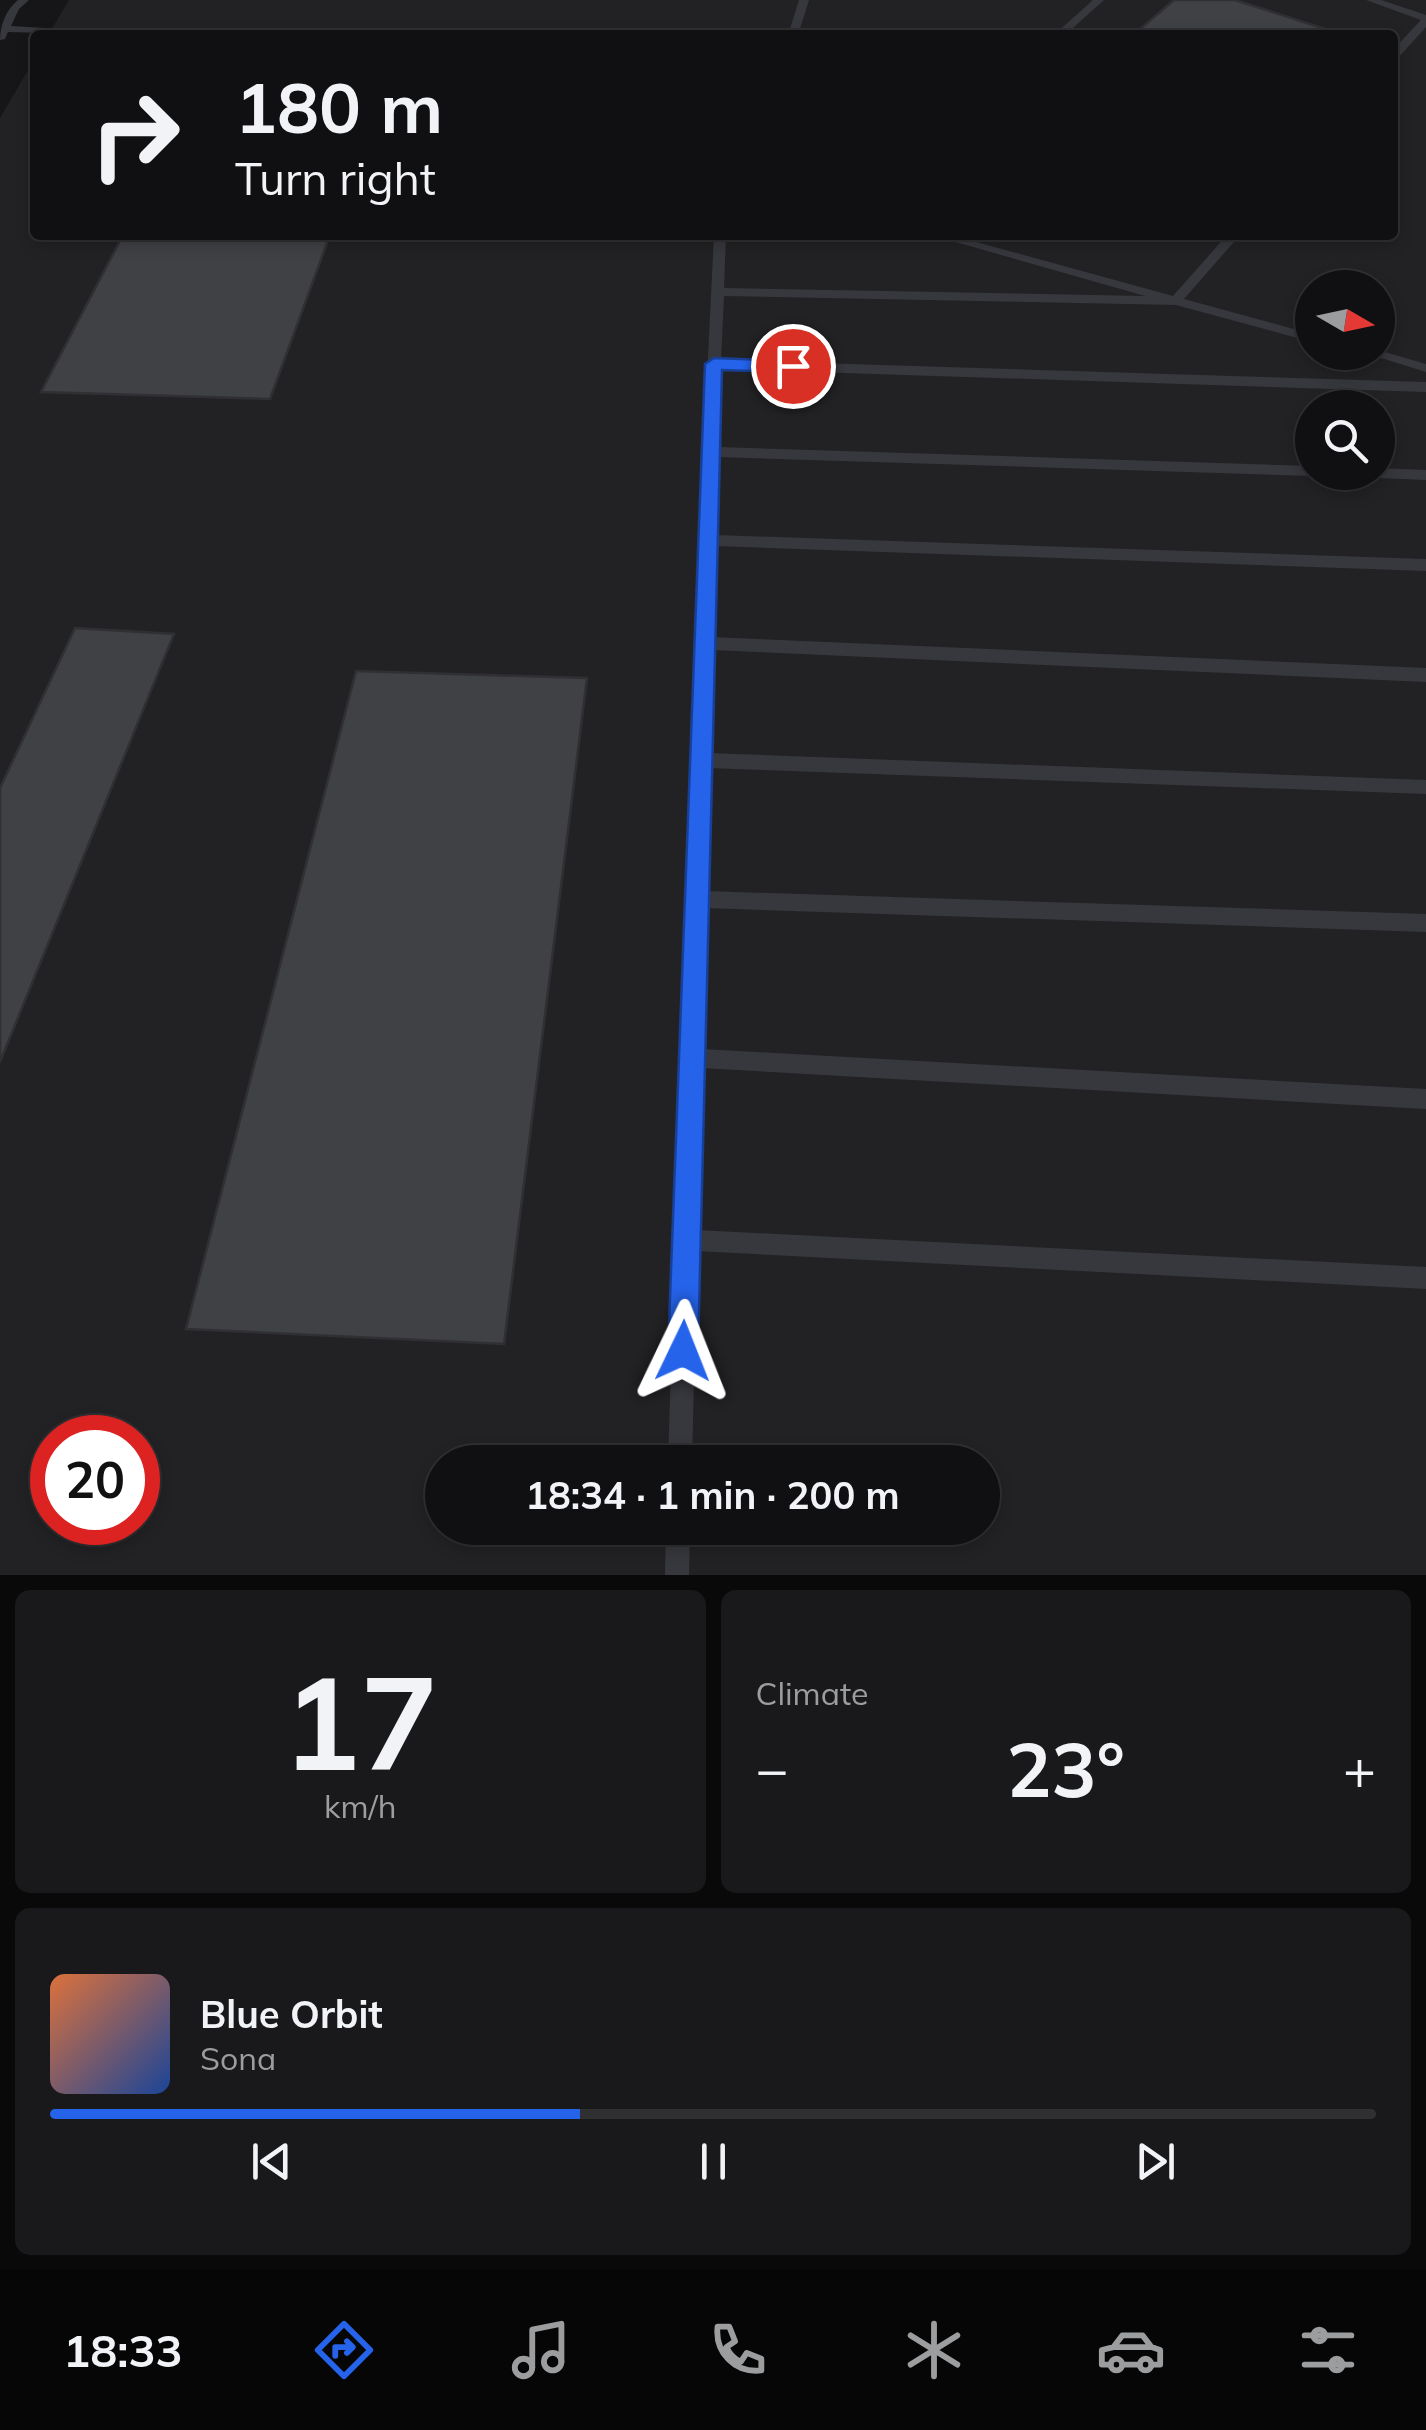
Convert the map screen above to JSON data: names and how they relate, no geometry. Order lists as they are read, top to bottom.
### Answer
{
  "north": "right",
  "page": {
    "turn": ["180 m", "Turn right"],
    "limit": "20",
    "trip": "18:34 · 1 min · 200 m",
    "tile": [
      ["17", "km/h"],
      "Climate"
    ],
    "heat": ["−", "23°", "+"],
    "song": ["Blue Orbit", "Sona"],
    "tabs": "18:33"
  }
}
